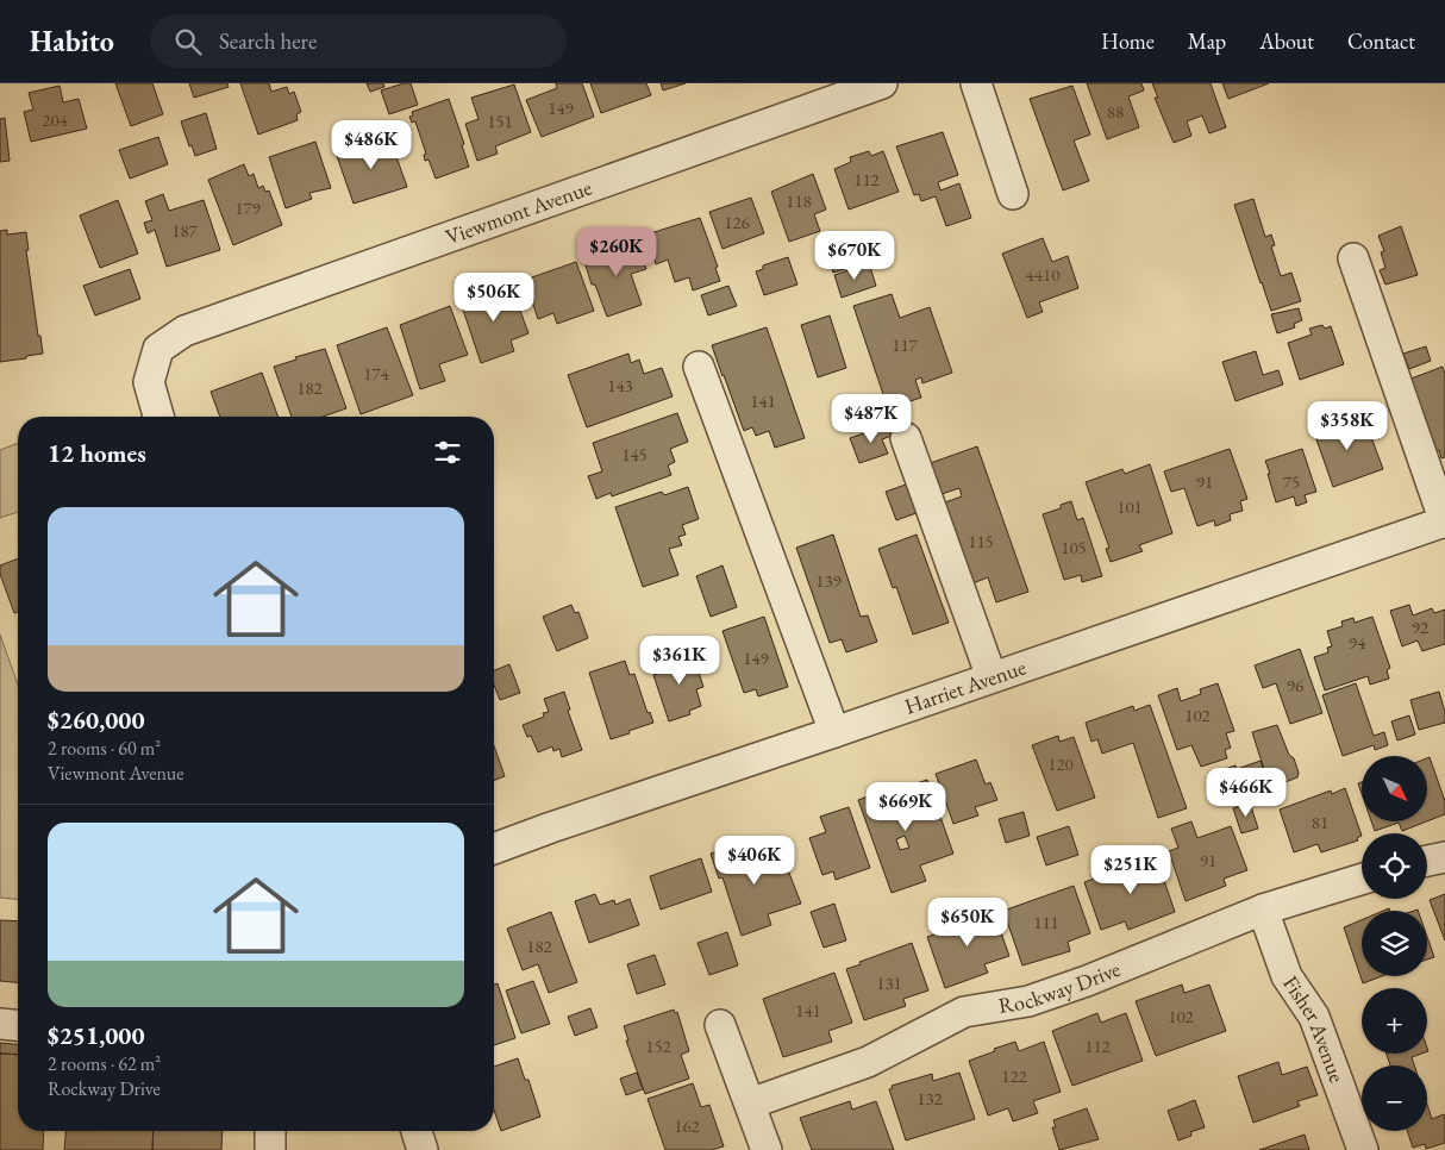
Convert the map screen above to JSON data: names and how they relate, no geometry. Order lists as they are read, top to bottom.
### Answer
{
  "streets": {
    "street": [
      "Viewmont Avenue",
      "Harriet Avenue",
      "Rockway Drive",
      "Fisher Avenue"
    ]
  },
  "crossings": [
    ["Rockway Drive", "Fisher Avenue"]
  ],
  "house_numbers": [
    "149",
    "88",
    "204",
    "151",
    "112",
    "118",
    "179",
    "126",
    "187",
    "4410",
    "117",
    "174",
    "143",
    "182",
    "141",
    "145",
    "91",
    "75",
    "101",
    "115",
    "105",
    "139",
    "92",
    "94",
    "149",
    "96",
    "102",
    "120",
    "81",
    "91",
    "111",
    "182",
    "131",
    "141",
    "102",
    "152",
    "112",
    "122",
    "132",
    "162"
  ],
  "north": "bottom right",
  "page": {
    "header": "Habito",
    "search": "Search here",
    "nav": [
      "Home",
      "Map",
      "About",
      "Contact"
    ],
    "price": [
      "$486K",
      "$260K",
      "$670K",
      "$506K",
      "$487K",
      "$358K",
      "$361K",
      "$466K",
      "$669K",
      "$406K",
      "$251K",
      "$650K"
    ],
    "heading": "12 homes",
    "list": [
      {
        "name": "$260,000",
        "note": "2 rooms · 60 m² · Viewmont Avenue"
      },
      {
        "name": "$251,000",
        "note": "2 rooms · 62 m² · Rockway Drive"
      }
    ],
    "map_buttons": ["+", "−"]
  }
}
